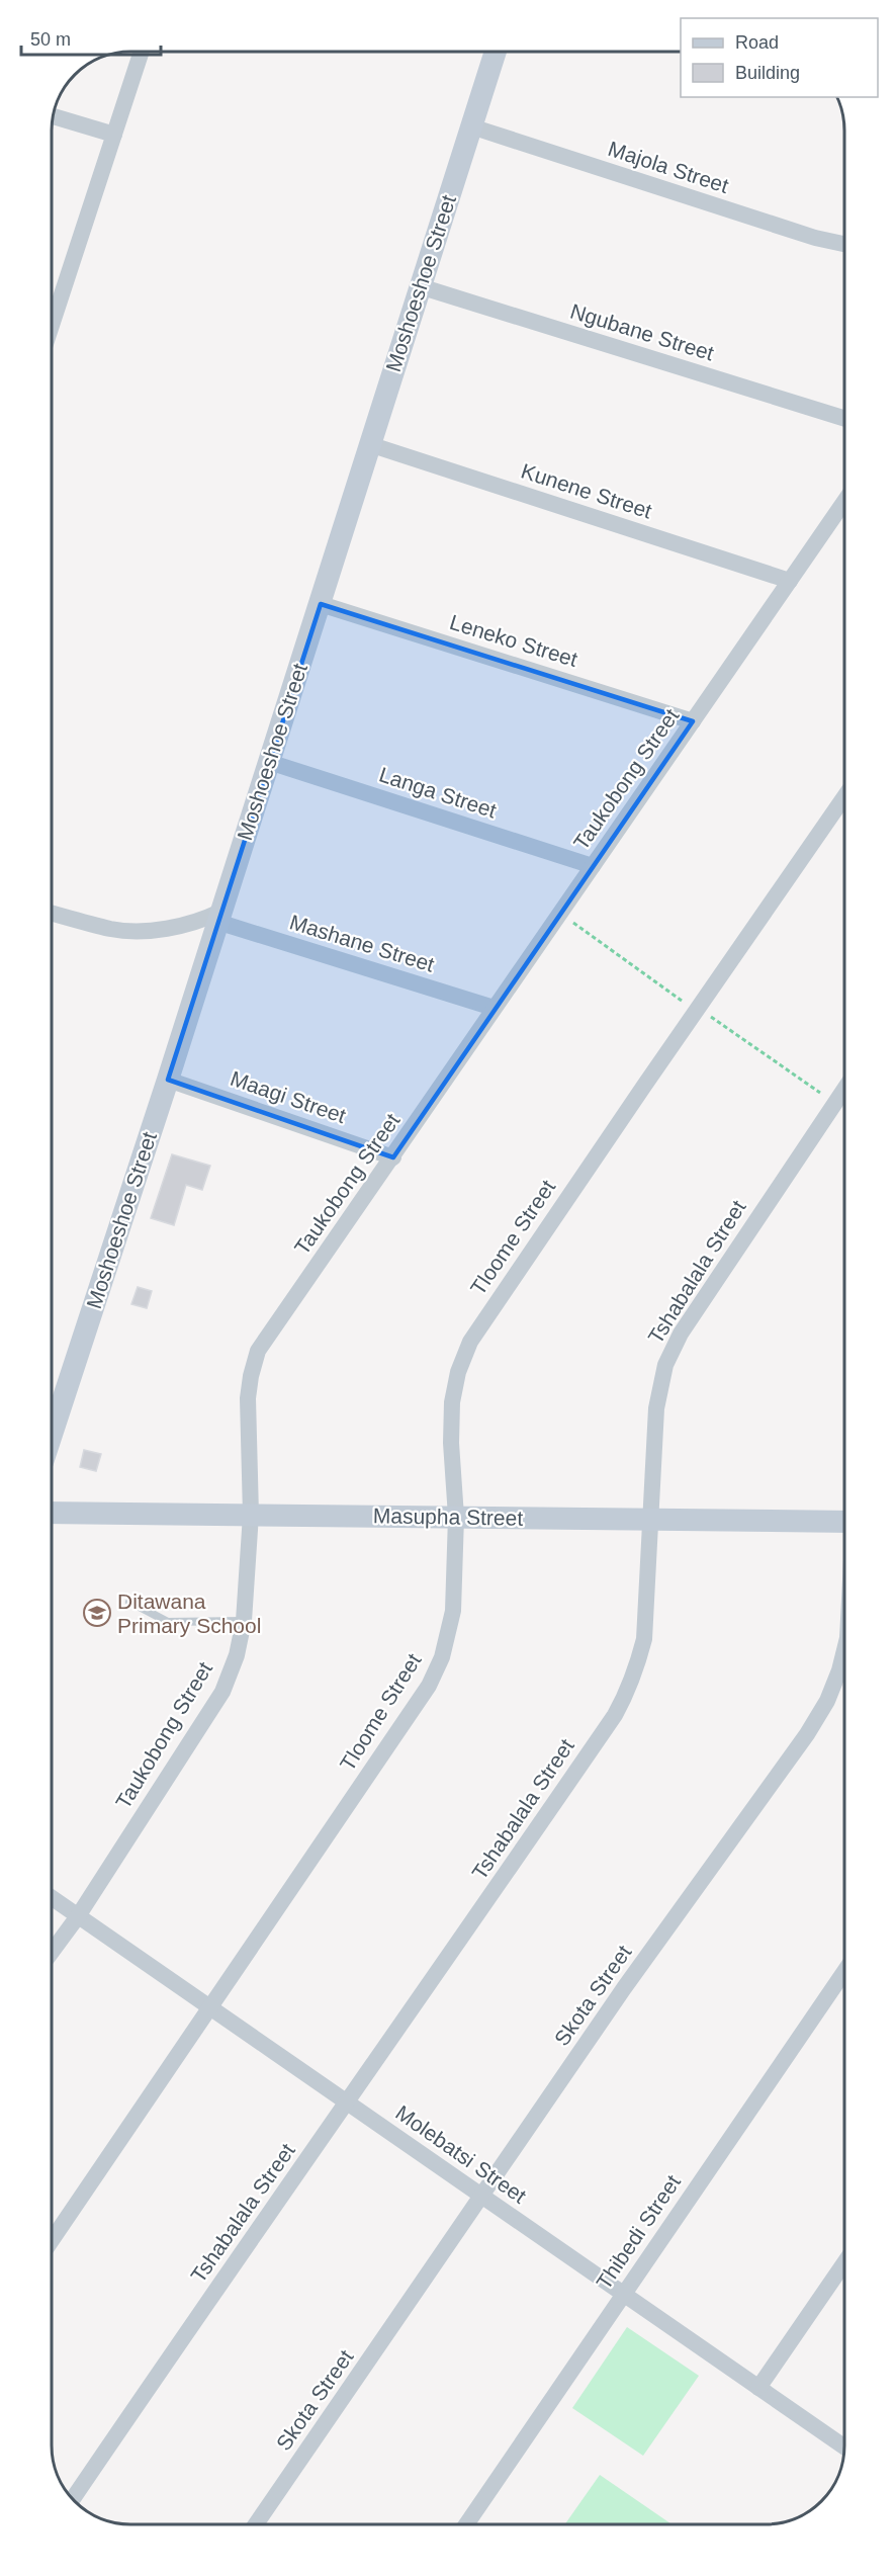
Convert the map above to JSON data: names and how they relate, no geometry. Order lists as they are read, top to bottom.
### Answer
{
  "streets": {
    "street": [
      "Majola Street",
      "Moshoeshoe Street",
      "Ngubane Street",
      "Kunene Street",
      "Leneko Street",
      "Taukobong Street",
      "Langa Street",
      "Mashane Street",
      "Maagi Street",
      "Tloome Street",
      "Tshabalala Street",
      "Masupha Street",
      "Skota Street",
      "Molebatsi Street",
      "Thibedi Street"
    ]
  },
  "crossings": [
    ["Majola Street", "Moshoeshoe Street"],
    ["Moshoeshoe Street", "Ngubane Street"],
    ["Moshoeshoe Street", "Kunene Street"],
    ["Moshoeshoe Street", "Leneko Street"],
    ["Moshoeshoe Street", "Langa Street"],
    ["Moshoeshoe Street", "Mashane Street"],
    ["Moshoeshoe Street", "Maagi Street"],
    ["Kunene Street", "Taukobong Street"],
    ["Leneko Street", "Taukobong Street"],
    ["Taukobong Street", "Langa Street"],
    ["Taukobong Street", "Mashane Street"],
    ["Taukobong Street", "Maagi Street"],
    ["Taukobong Street", "Masupha Street"],
    ["Taukobong Street", "Molebatsi Street"],
    ["Tloome Street", "Masupha Street"],
    ["Tloome Street", "Molebatsi Street"],
    ["Tshabalala Street", "Masupha Street"],
    ["Tshabalala Street", "Molebatsi Street"],
    ["Skota Street", "Molebatsi Street"],
    ["Molebatsi Street", "Thibedi Street"]
  ],
  "places": {
    "school or university": ["Ditawana Primary School"]
  },
  "legend": ["Road", "Building"],
  "scale_bar": "50 m"
}
